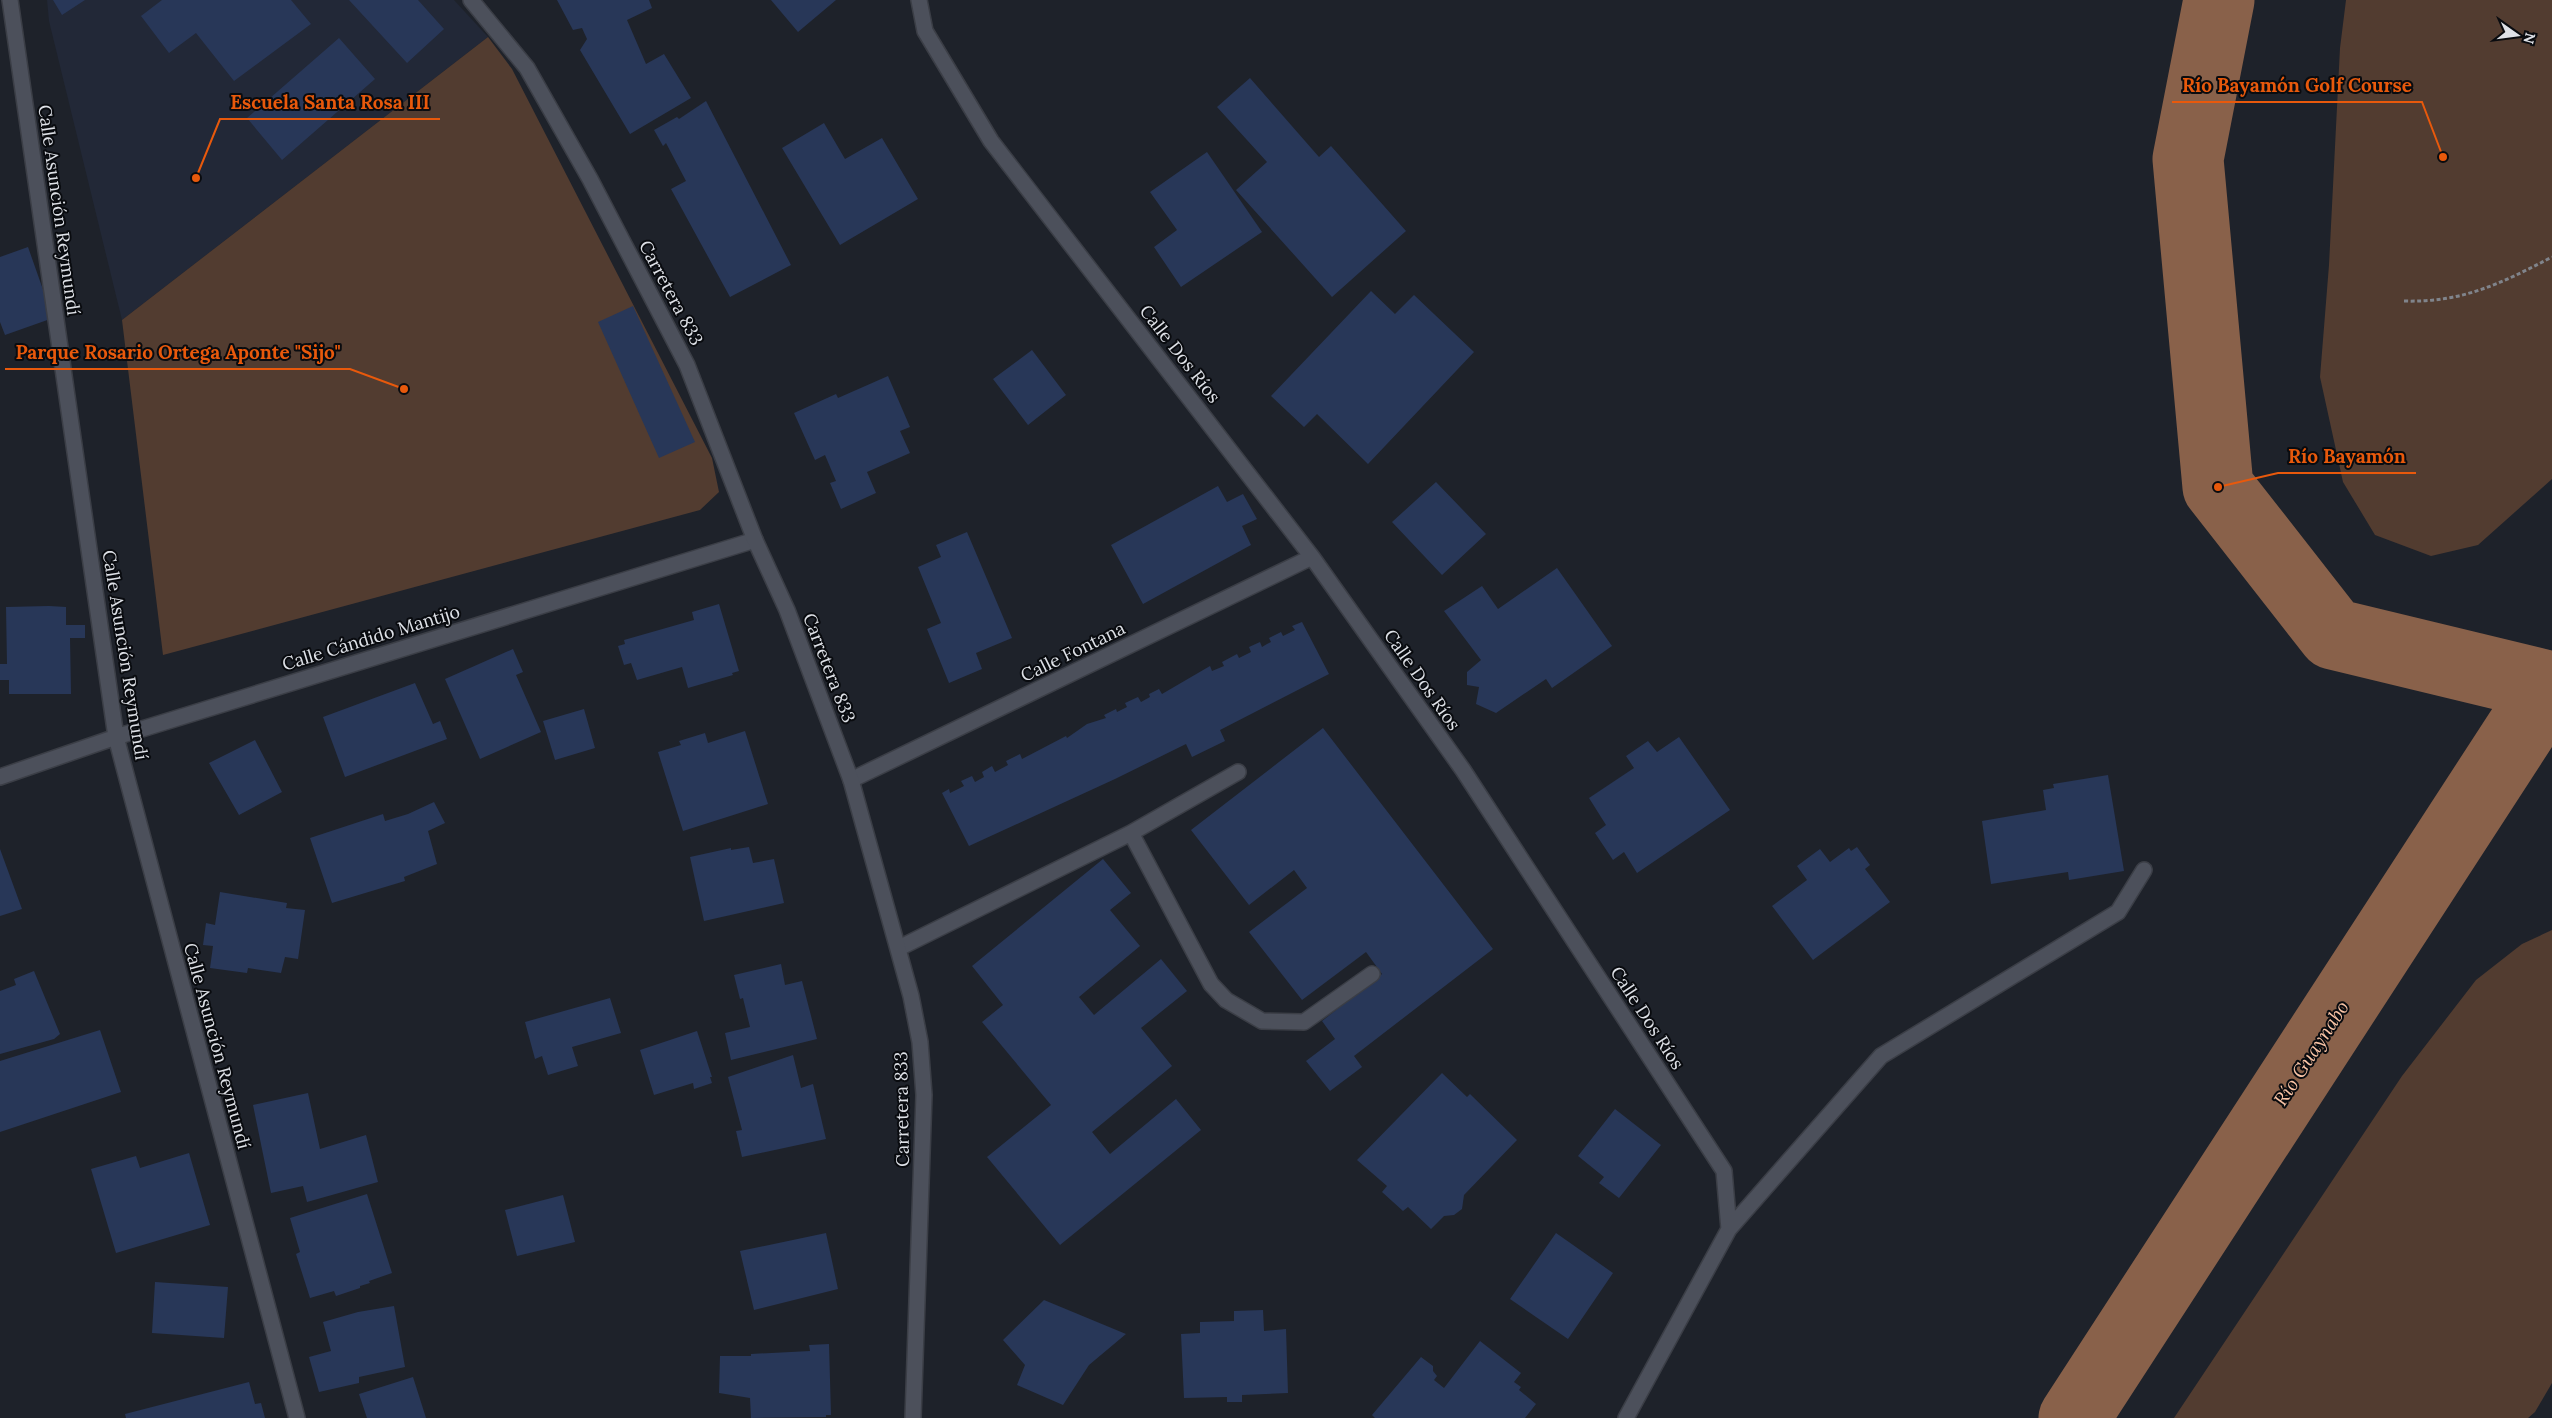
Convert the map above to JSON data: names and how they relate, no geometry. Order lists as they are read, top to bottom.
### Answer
{
  "streets": {
    "street": [
      "Calle Asunción Reymundí",
      "Carretera 833",
      "Calle Dos Ríos",
      "Calle Cándido Mantijo",
      "Calle Fontana"
    ]
  },
  "crossings": [
    ["Calle Asunción Reymundí", "Calle Cándido Mantijo"],
    ["Carretera 833", "Calle Cándido Mantijo"],
    ["Carretera 833", "Calle Fontana"],
    ["Calle Dos Ríos", "Calle Fontana"]
  ],
  "water": ["Río Guaynabo"],
  "places": [
    "Río Bayamón Golf Course",
    "Escuela Santa Rosa III",
    "Parque Rosario Ortega Aponte \"Sijo\"",
    "Río Bayamón"
  ],
  "north": "right"
}
